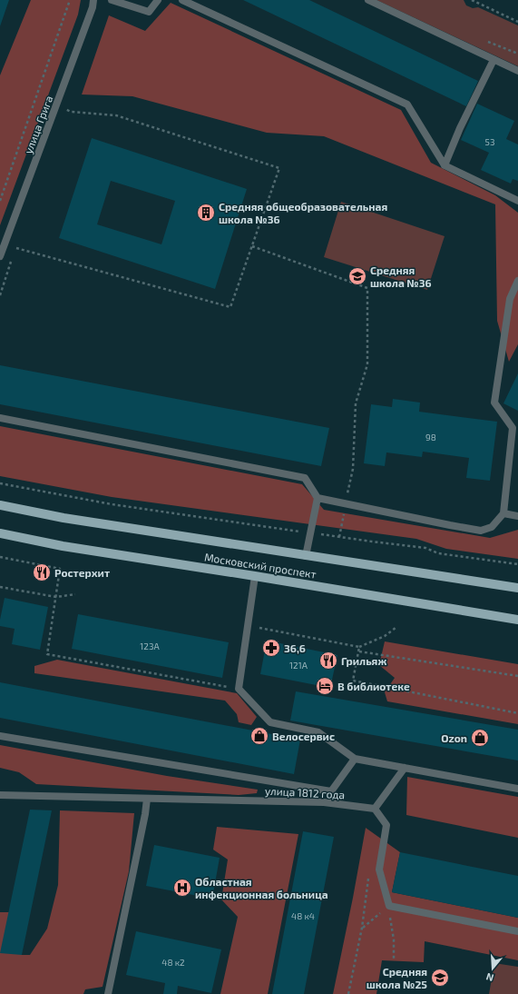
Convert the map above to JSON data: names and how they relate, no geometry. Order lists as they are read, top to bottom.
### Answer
{
  "streets": {
    "main road": ["Московский проспект"],
    "street": ["улица Грига", "улица 1812 года"]
  },
  "places": {
    "building": ["Средняя общеобразовательная школа №36"],
    "school or university": ["Средняя школа №36", "Средняя школа №25"],
    "restaurant": ["Ростерхит", "Грильяж"],
    "pharmacy": ["36,6"],
    "hotel": ["В библиотеке"],
    "shop": ["Велосервис", "Ozon"],
    "hospital": ["Областная инфекционная больница"]
  },
  "house_numbers": [
    "53",
    "98",
    "123А",
    "121А",
    "48 к4",
    "48 к2"
  ],
  "north": "bottom"
}
